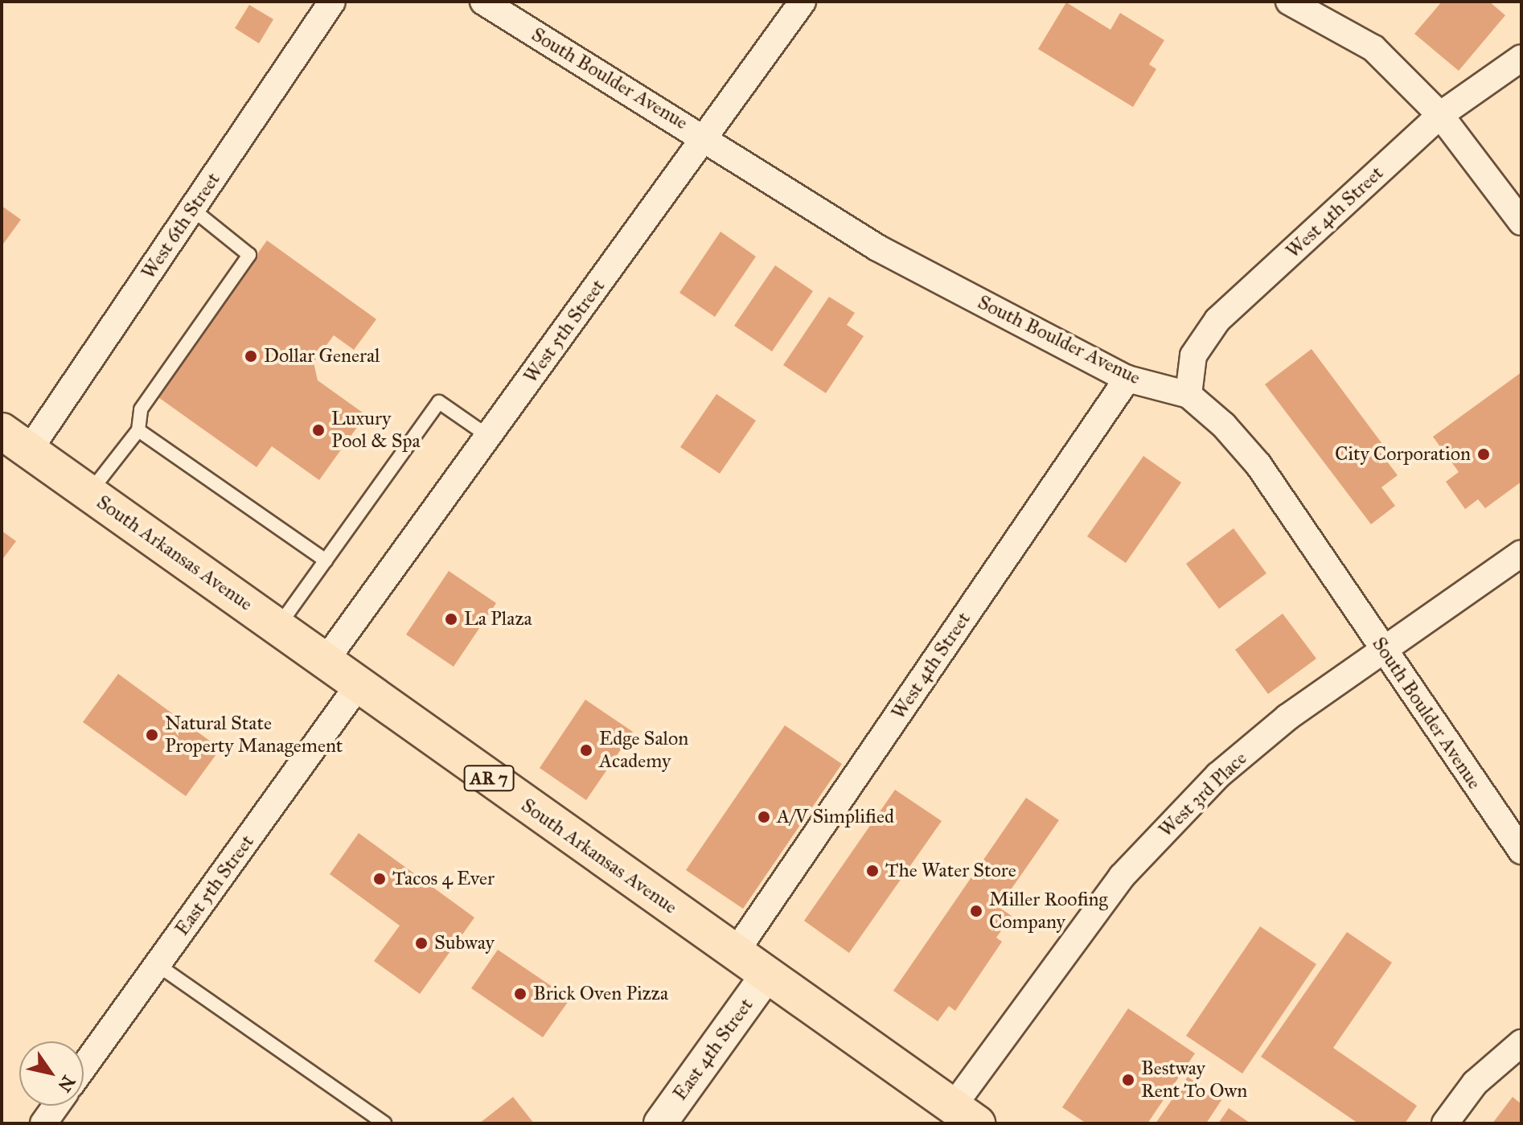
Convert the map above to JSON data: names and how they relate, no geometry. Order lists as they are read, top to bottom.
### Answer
{
  "streets": {
    "highway": ["South Arkansas Avenue", "AR 7"],
    "street": [
      "South Boulder Avenue",
      "West 4th Street",
      "West 6th Street",
      "West 5th Street",
      "West 3rd Place",
      "East 5th Street",
      "East 4th Street"
    ]
  },
  "crossings": [
    ["South Boulder Avenue", "West 4th Street"],
    ["South Boulder Avenue", "West 5th Street"],
    ["South Boulder Avenue", "West 3rd Place"],
    ["West 4th Street", "South Arkansas Avenue"],
    ["West 6th Street", "South Arkansas Avenue"],
    ["West 5th Street", "South Arkansas Avenue"],
    ["South Arkansas Avenue", "West 3rd Place"],
    ["South Arkansas Avenue", "East 5th Street"],
    ["South Arkansas Avenue", "East 4th Street"]
  ],
  "places": [
    "Dollar General",
    "Luxury Pool & Spa",
    "City Corporation",
    "La Plaza",
    "Natural State Property Management",
    "Edge Salon Academy",
    "A/V Simplified",
    "The Water Store",
    "Tacos 4 Ever",
    "Miller Roofing Company",
    "Subway",
    "Brick Oven Pizza",
    "Bestway Rent To Own"
  ],
  "north": "bottom right"
}
